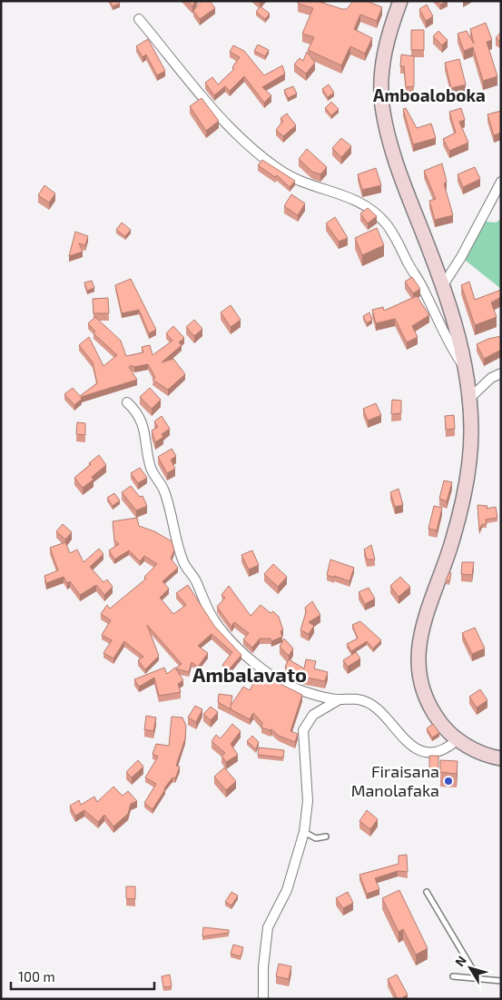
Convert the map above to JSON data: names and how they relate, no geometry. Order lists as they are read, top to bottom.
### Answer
{
  "districts": ["Amboaloboka", "Ambalavato"],
  "places": ["Firaisana Manolafaka"],
  "scale_bar": "100 m",
  "north": "top left"
}
